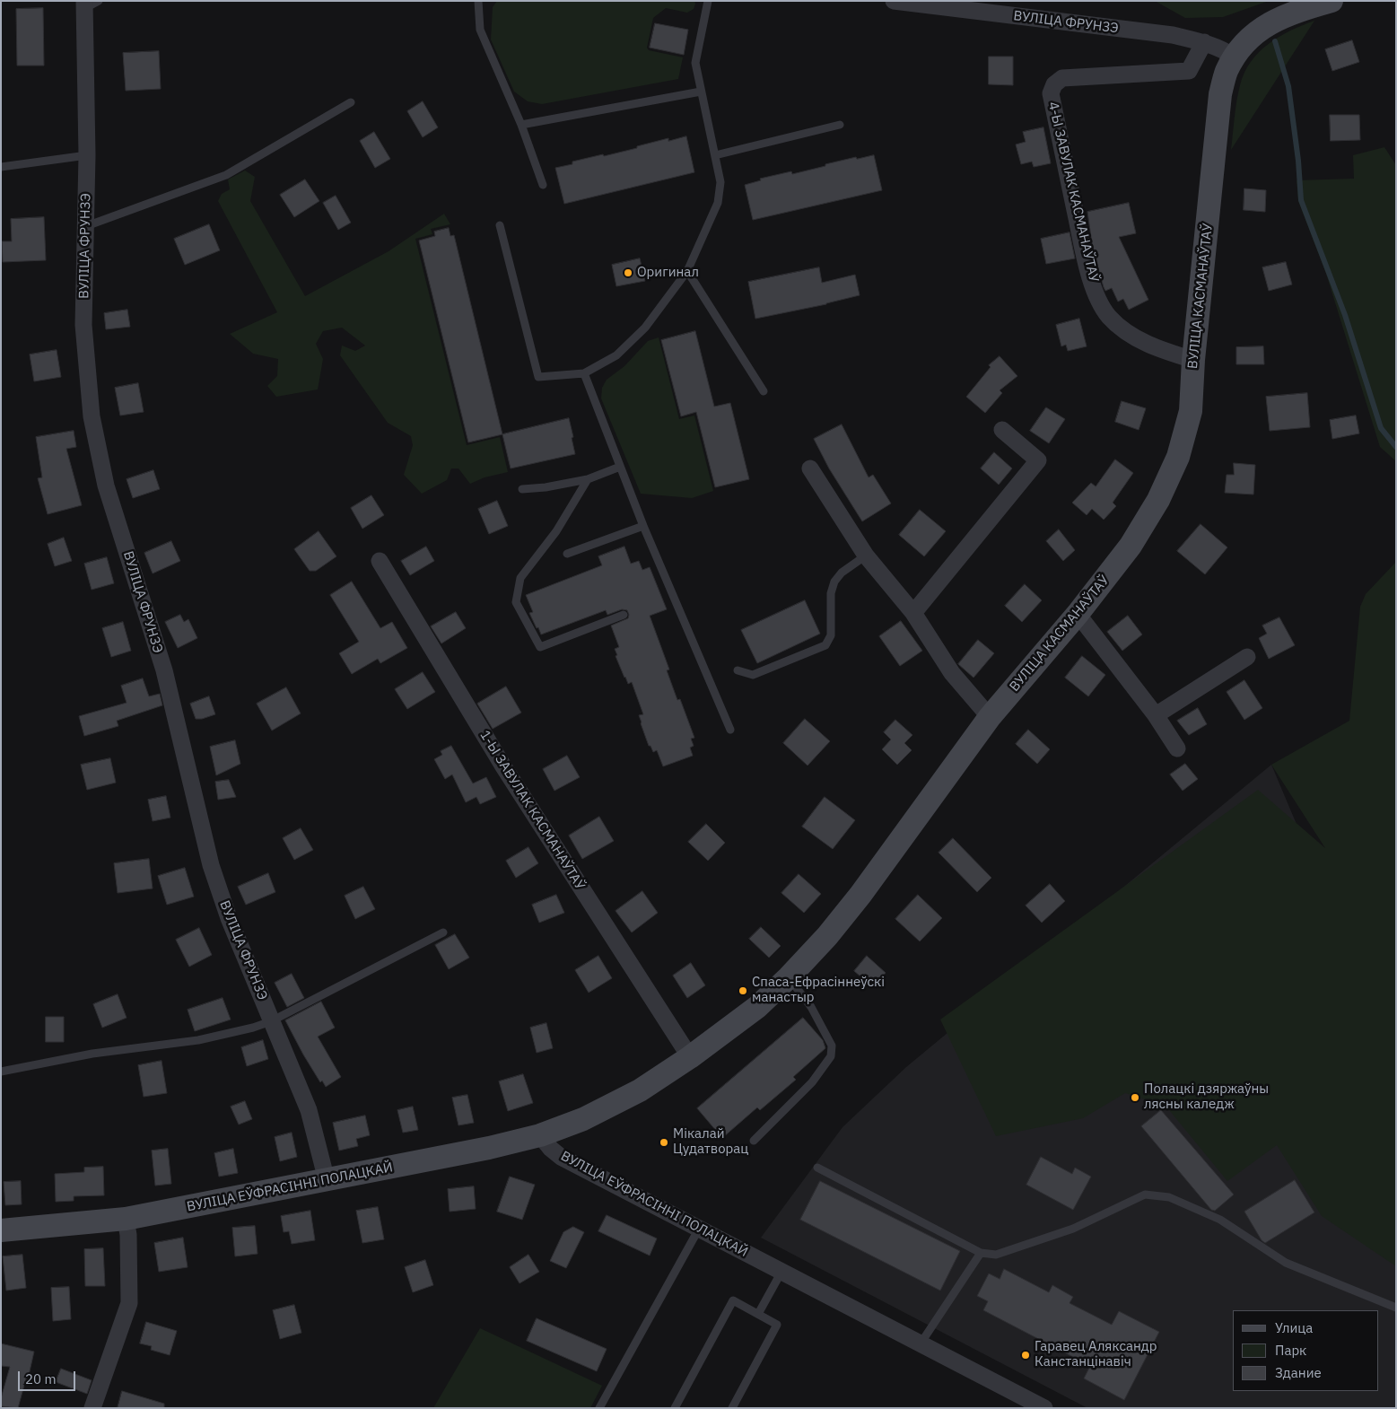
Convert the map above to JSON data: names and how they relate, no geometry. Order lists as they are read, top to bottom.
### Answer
{
  "streets": {
    "main road": ["ВУЛІЦА КАСМАНАЎТАЎ", "ВУЛІЦА ЕЎФРАСІННІ ПОЛАЦКАЙ"],
    "street": ["ВУЛІЦА ФРУНЗЭ", "4-Ы ЗАВУЛАК КАСМАНАЎТАЎ", "1-Ы ЗАВУЛАК КАСМАНАЎТАЎ"]
  },
  "crossings": [
    ["ВУЛІЦА ФРУНЗЭ", "4-Ы ЗАВУЛАК КАСМАНАЎТАЎ"],
    ["ВУЛІЦА ФРУНЗЭ", "ВУЛІЦА КАСМАНАЎТАЎ"],
    ["ВУЛІЦА ФРУНЗЭ", "ВУЛІЦА ЕЎФРАСІННІ ПОЛАЦКАЙ"],
    ["4-Ы ЗАВУЛАК КАСМАНАЎТАЎ", "ВУЛІЦА КАСМАНАЎТАЎ"],
    ["ВУЛІЦА КАСМАНАЎТАЎ", "1-Ы ЗАВУЛАК КАСМАНАЎТАЎ"],
    ["ВУЛІЦА КАСМАНАЎТАЎ", "ВУЛІЦА ЕЎФРАСІННІ ПОЛАЦКАЙ"]
  ],
  "places": [
    "Оригинал",
    "Спаса-Ефрасіннеўскі манастыр",
    "Полацкі дзяржаўны лясны каледж",
    "Мікалай Цудатворац",
    "Гаравец Аляксандр Канстанцінавіч"
  ],
  "legend": ["Улица", "Парк", "Здание"],
  "scale_bar": "20 m"
}
